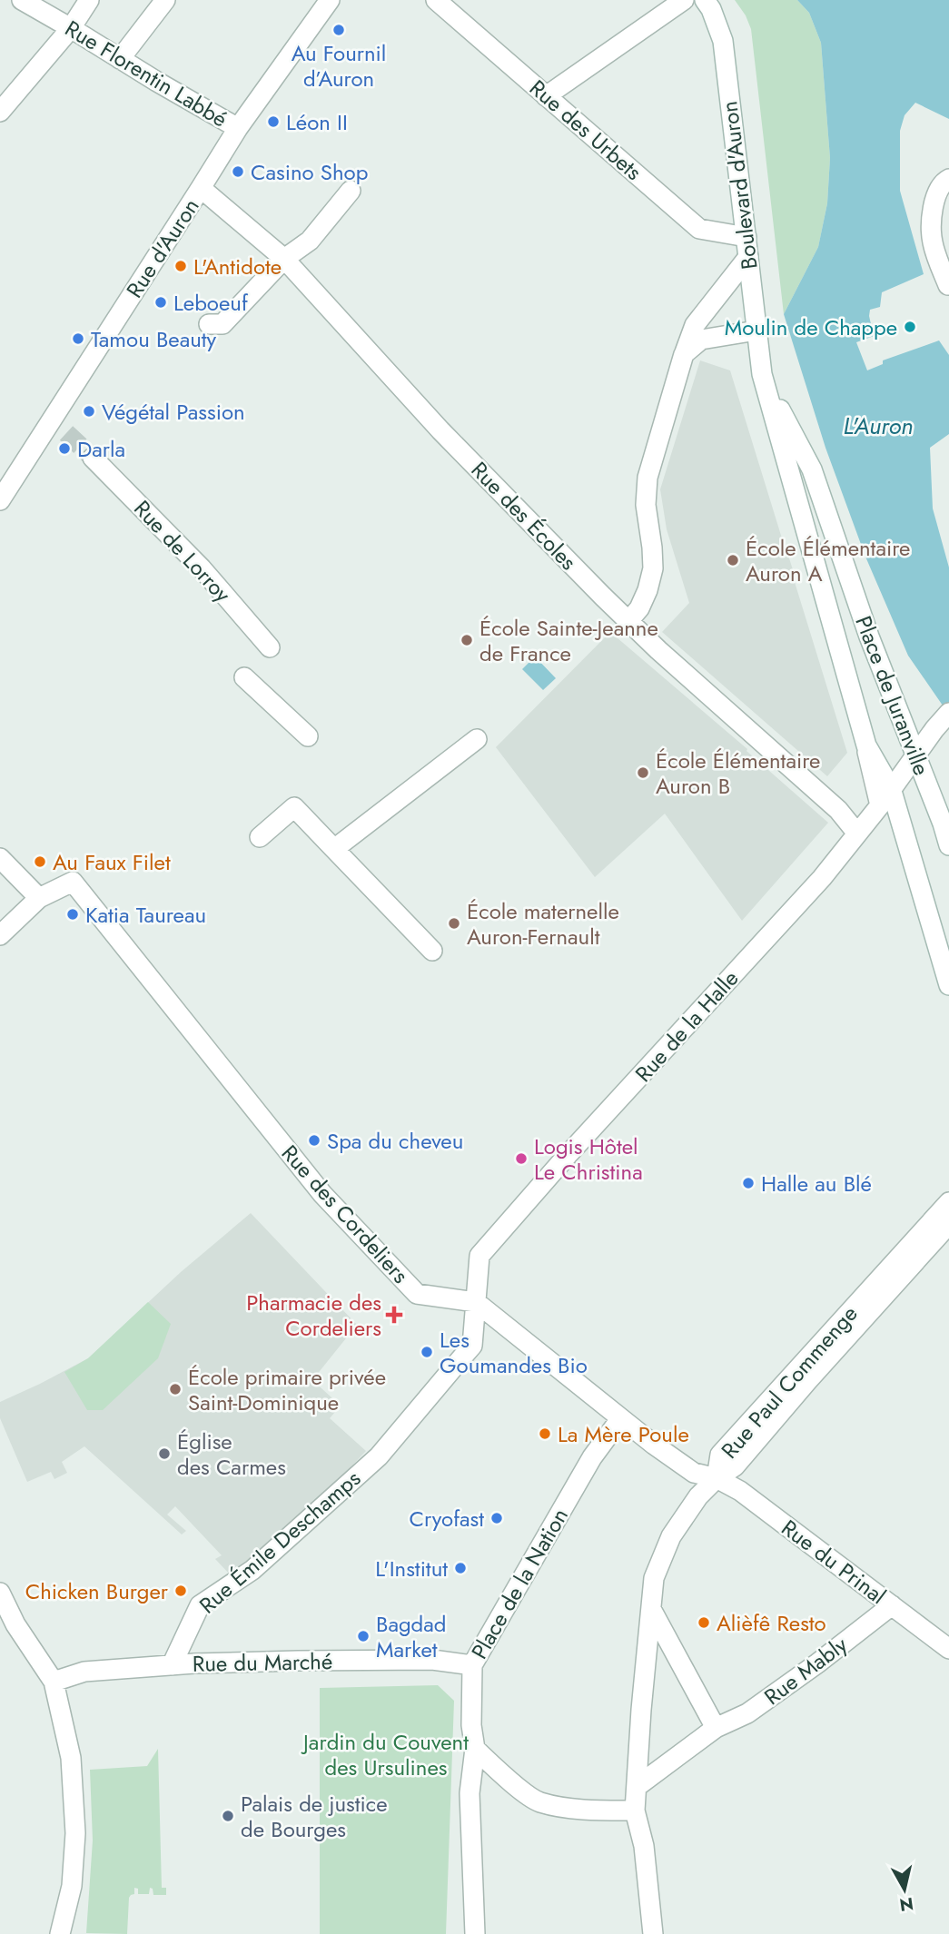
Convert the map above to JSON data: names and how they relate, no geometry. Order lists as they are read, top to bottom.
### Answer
{
  "streets": {
    "street": [
      "Rue Florentin Labbé",
      "Rue des Urbets",
      "Boulevard d'Auron",
      "Rue d'Auron",
      "Rue des Écoles",
      "Rue de Lorroy",
      "Place de Juranville",
      "Rue de la Halle",
      "Rue des Cordeliers",
      "Rue Paul Commenge",
      "Rue Émile Deschamps",
      "Rue du Prinal",
      "Place de la Nation",
      "Rue du Marché",
      "Rue Mably"
    ]
  },
  "crossings": [
    ["Rue Florentin Labbé", "Rue d'Auron"],
    ["Rue des Urbets", "Boulevard d'Auron"],
    ["Boulevard d'Auron", "Place de Juranville"],
    ["Rue d'Auron", "Rue des Écoles"],
    ["Rue des Écoles", "Rue de la Halle"],
    ["Place de Juranville", "Rue de la Halle"],
    ["Rue de la Halle", "Rue des Cordeliers"],
    ["Rue de la Halle", "Rue Émile Deschamps"],
    ["Rue des Cordeliers", "Rue Émile Deschamps"],
    ["Rue Paul Commenge", "Rue du Prinal"],
    ["Rue Émile Deschamps", "Rue du Marché"],
    ["Rue du Prinal", "Rue Mably"],
    ["Place de la Nation", "Rue du Marché"]
  ],
  "water": ["L'Auron"],
  "parks": ["Jardin du Couvent des Ursulines"],
  "places": {
    "other": [
      "Au Fournil d’Auron",
      "Léon II",
      "Casino Shop",
      "L'Antidote",
      "Leboeuf",
      "Moulin de Chappe",
      "Tamou Beauty",
      "Végétal Passion",
      "Darla",
      "École Élémentaire Auron A",
      "École Sainte-Jeanne de France",
      "École Élémentaire Auron B",
      "Au Faux Filet",
      "Katia Taureau",
      "École maternelle Auron-Fernault",
      "Spa du cheveu",
      "Logis Hôtel Le Christina",
      "Halle au Blé",
      "Les Goumandes Bio",
      "École primaire privée Saint-Dominique",
      "La Mère Poule",
      "Église des Carmes",
      "Cryofast",
      "L'Institut",
      "Chicken Burger",
      "Alièfê Resto",
      "Bagdad Market",
      "Palais de justice de Bourges"
    ],
    "health": ["Pharmacie des Cordeliers"]
  },
  "north": "bottom"
}
